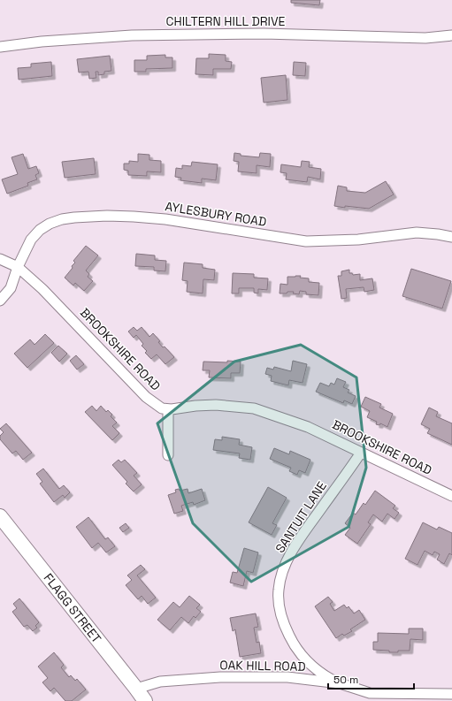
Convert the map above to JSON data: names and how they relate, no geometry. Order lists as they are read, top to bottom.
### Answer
{
  "streets": {
    "street": [
      "CHILTERN HILL DRIVE",
      "AYLESBURY ROAD",
      "BROOKSHIRE ROAD",
      "SANTUIT LANE",
      "FLAGG STREET",
      "OAK HILL ROAD"
    ]
  },
  "crossings": [
    ["AYLESBURY ROAD", "BROOKSHIRE ROAD"],
    ["BROOKSHIRE ROAD", "SANTUIT LANE"],
    ["SANTUIT LANE", "OAK HILL ROAD"],
    ["FLAGG STREET", "OAK HILL ROAD"]
  ],
  "scale_bar": "50 m"
}
